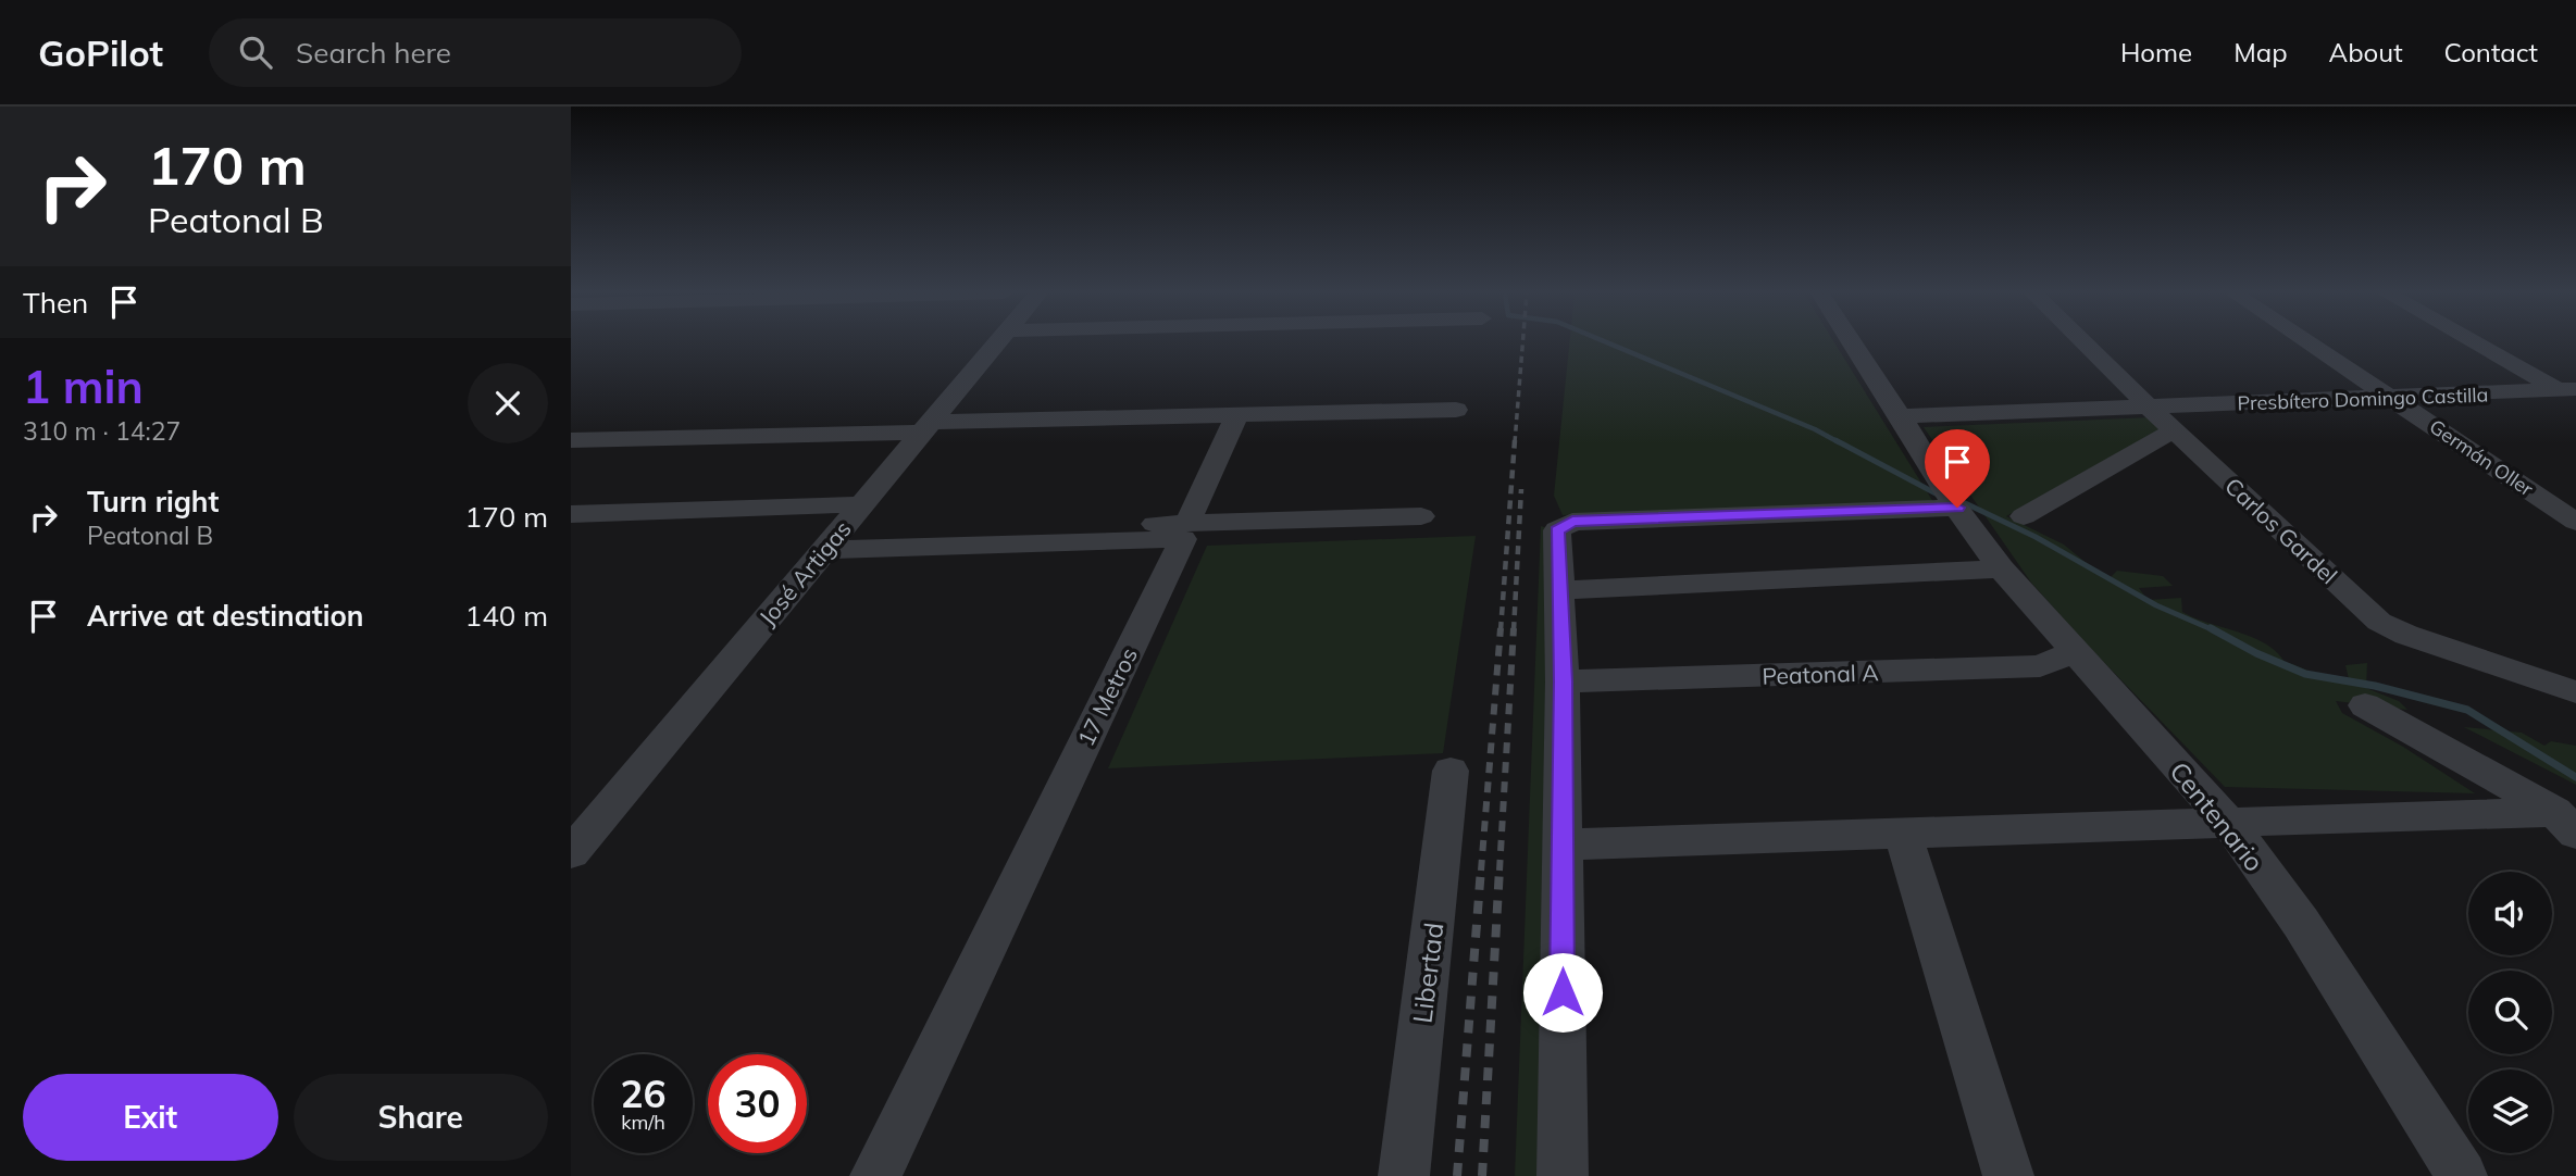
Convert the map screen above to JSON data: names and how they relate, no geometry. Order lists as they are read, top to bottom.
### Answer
{
  "streets": {
    "street": [
      "Presbítero Domingo Castilla",
      "Germán Oller",
      "Carlos Gardel",
      "José Artigas",
      "Peatonal A",
      "17 Metros",
      "Centenario",
      "Libertad"
    ]
  },
  "crossings": [
    ["Presbítero Domingo Castilla", "Germán Oller"],
    ["Presbítero Domingo Castilla", "Carlos Gardel"],
    ["Presbítero Domingo Castilla", "Centenario"],
    ["José Artigas", "17 Metros"],
    ["Peatonal A", "Centenario"]
  ],
  "page": {
    "header": "GoPilot",
    "search": "Search here",
    "nav": [
      "Home",
      "Map",
      "About",
      "Contact"
    ],
    "turn": ["170 m", "Peatonal B"],
    "then": "Then",
    "heading": ["1 min", "310 m · 14:27"],
    "list": [
      {
        "name": "Turn right",
        "note": "Peatonal B",
        "value": "170 m"
      },
      {
        "name": "Arrive at destination",
        "value": "140 m"
      }
    ],
    "speed": "26 km/h",
    "limit": "30",
    "buttons": ["Exit", "Share"]
  }
}
